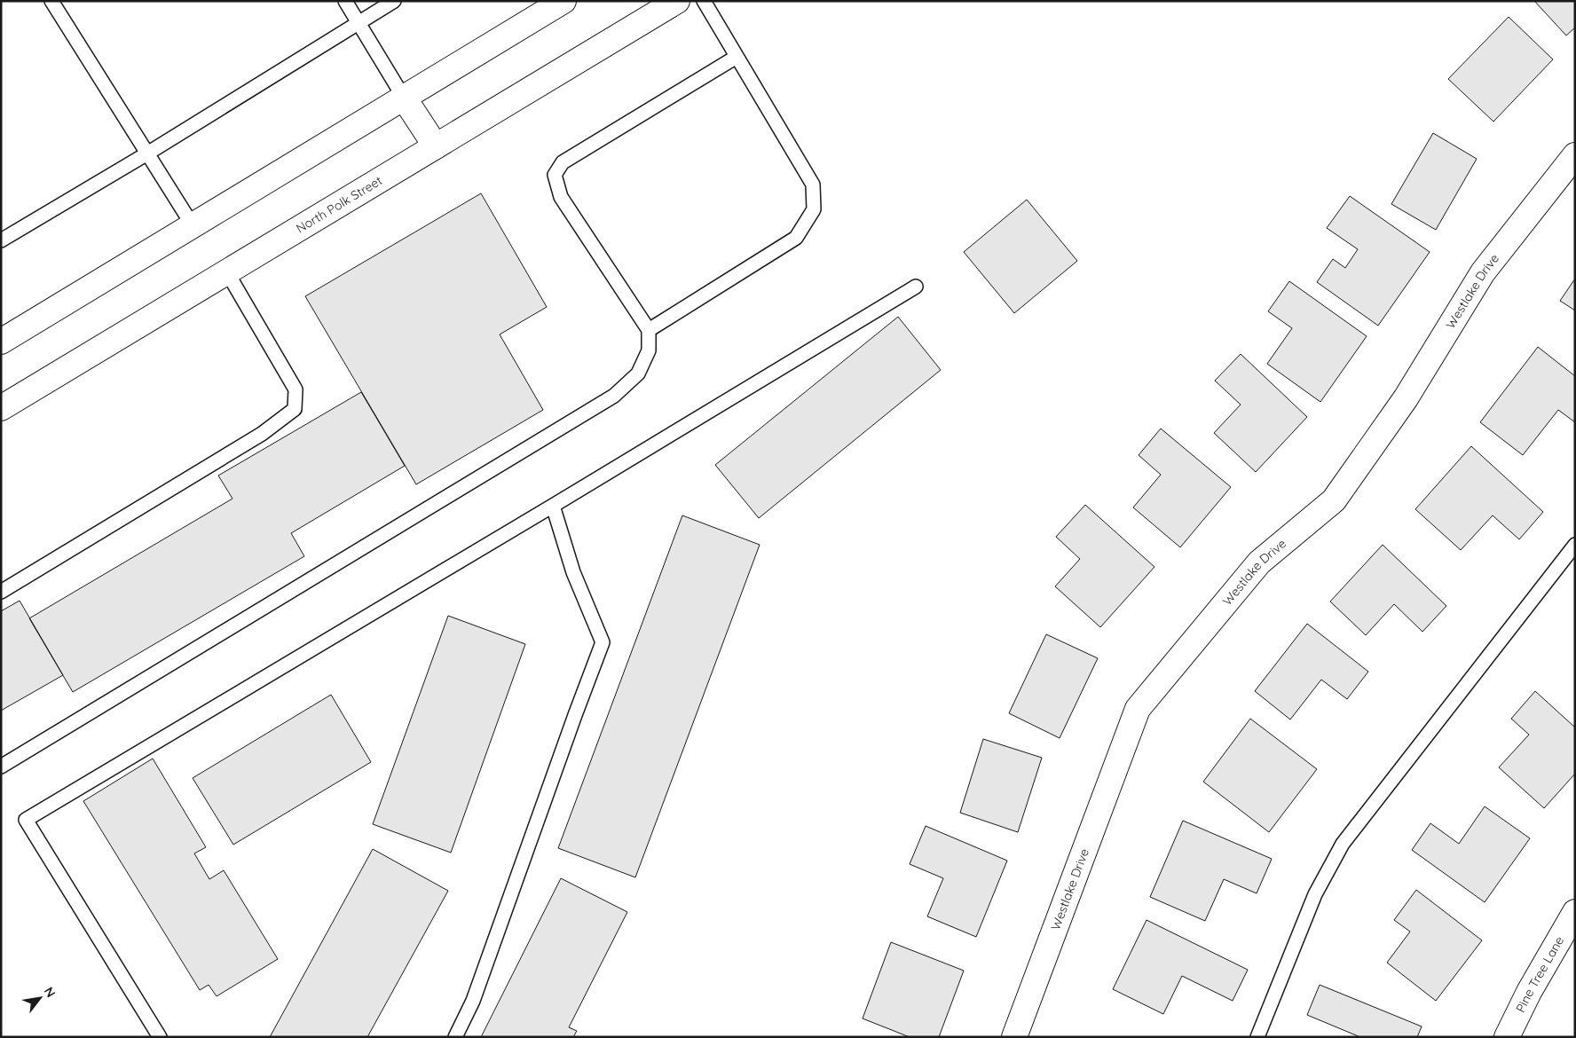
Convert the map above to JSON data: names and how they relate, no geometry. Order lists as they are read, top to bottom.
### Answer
{
  "streets": {
    "main road": ["North Polk Street", "Westlake Drive", "Pine Tree Lane"]
  },
  "north": "top right"
}
